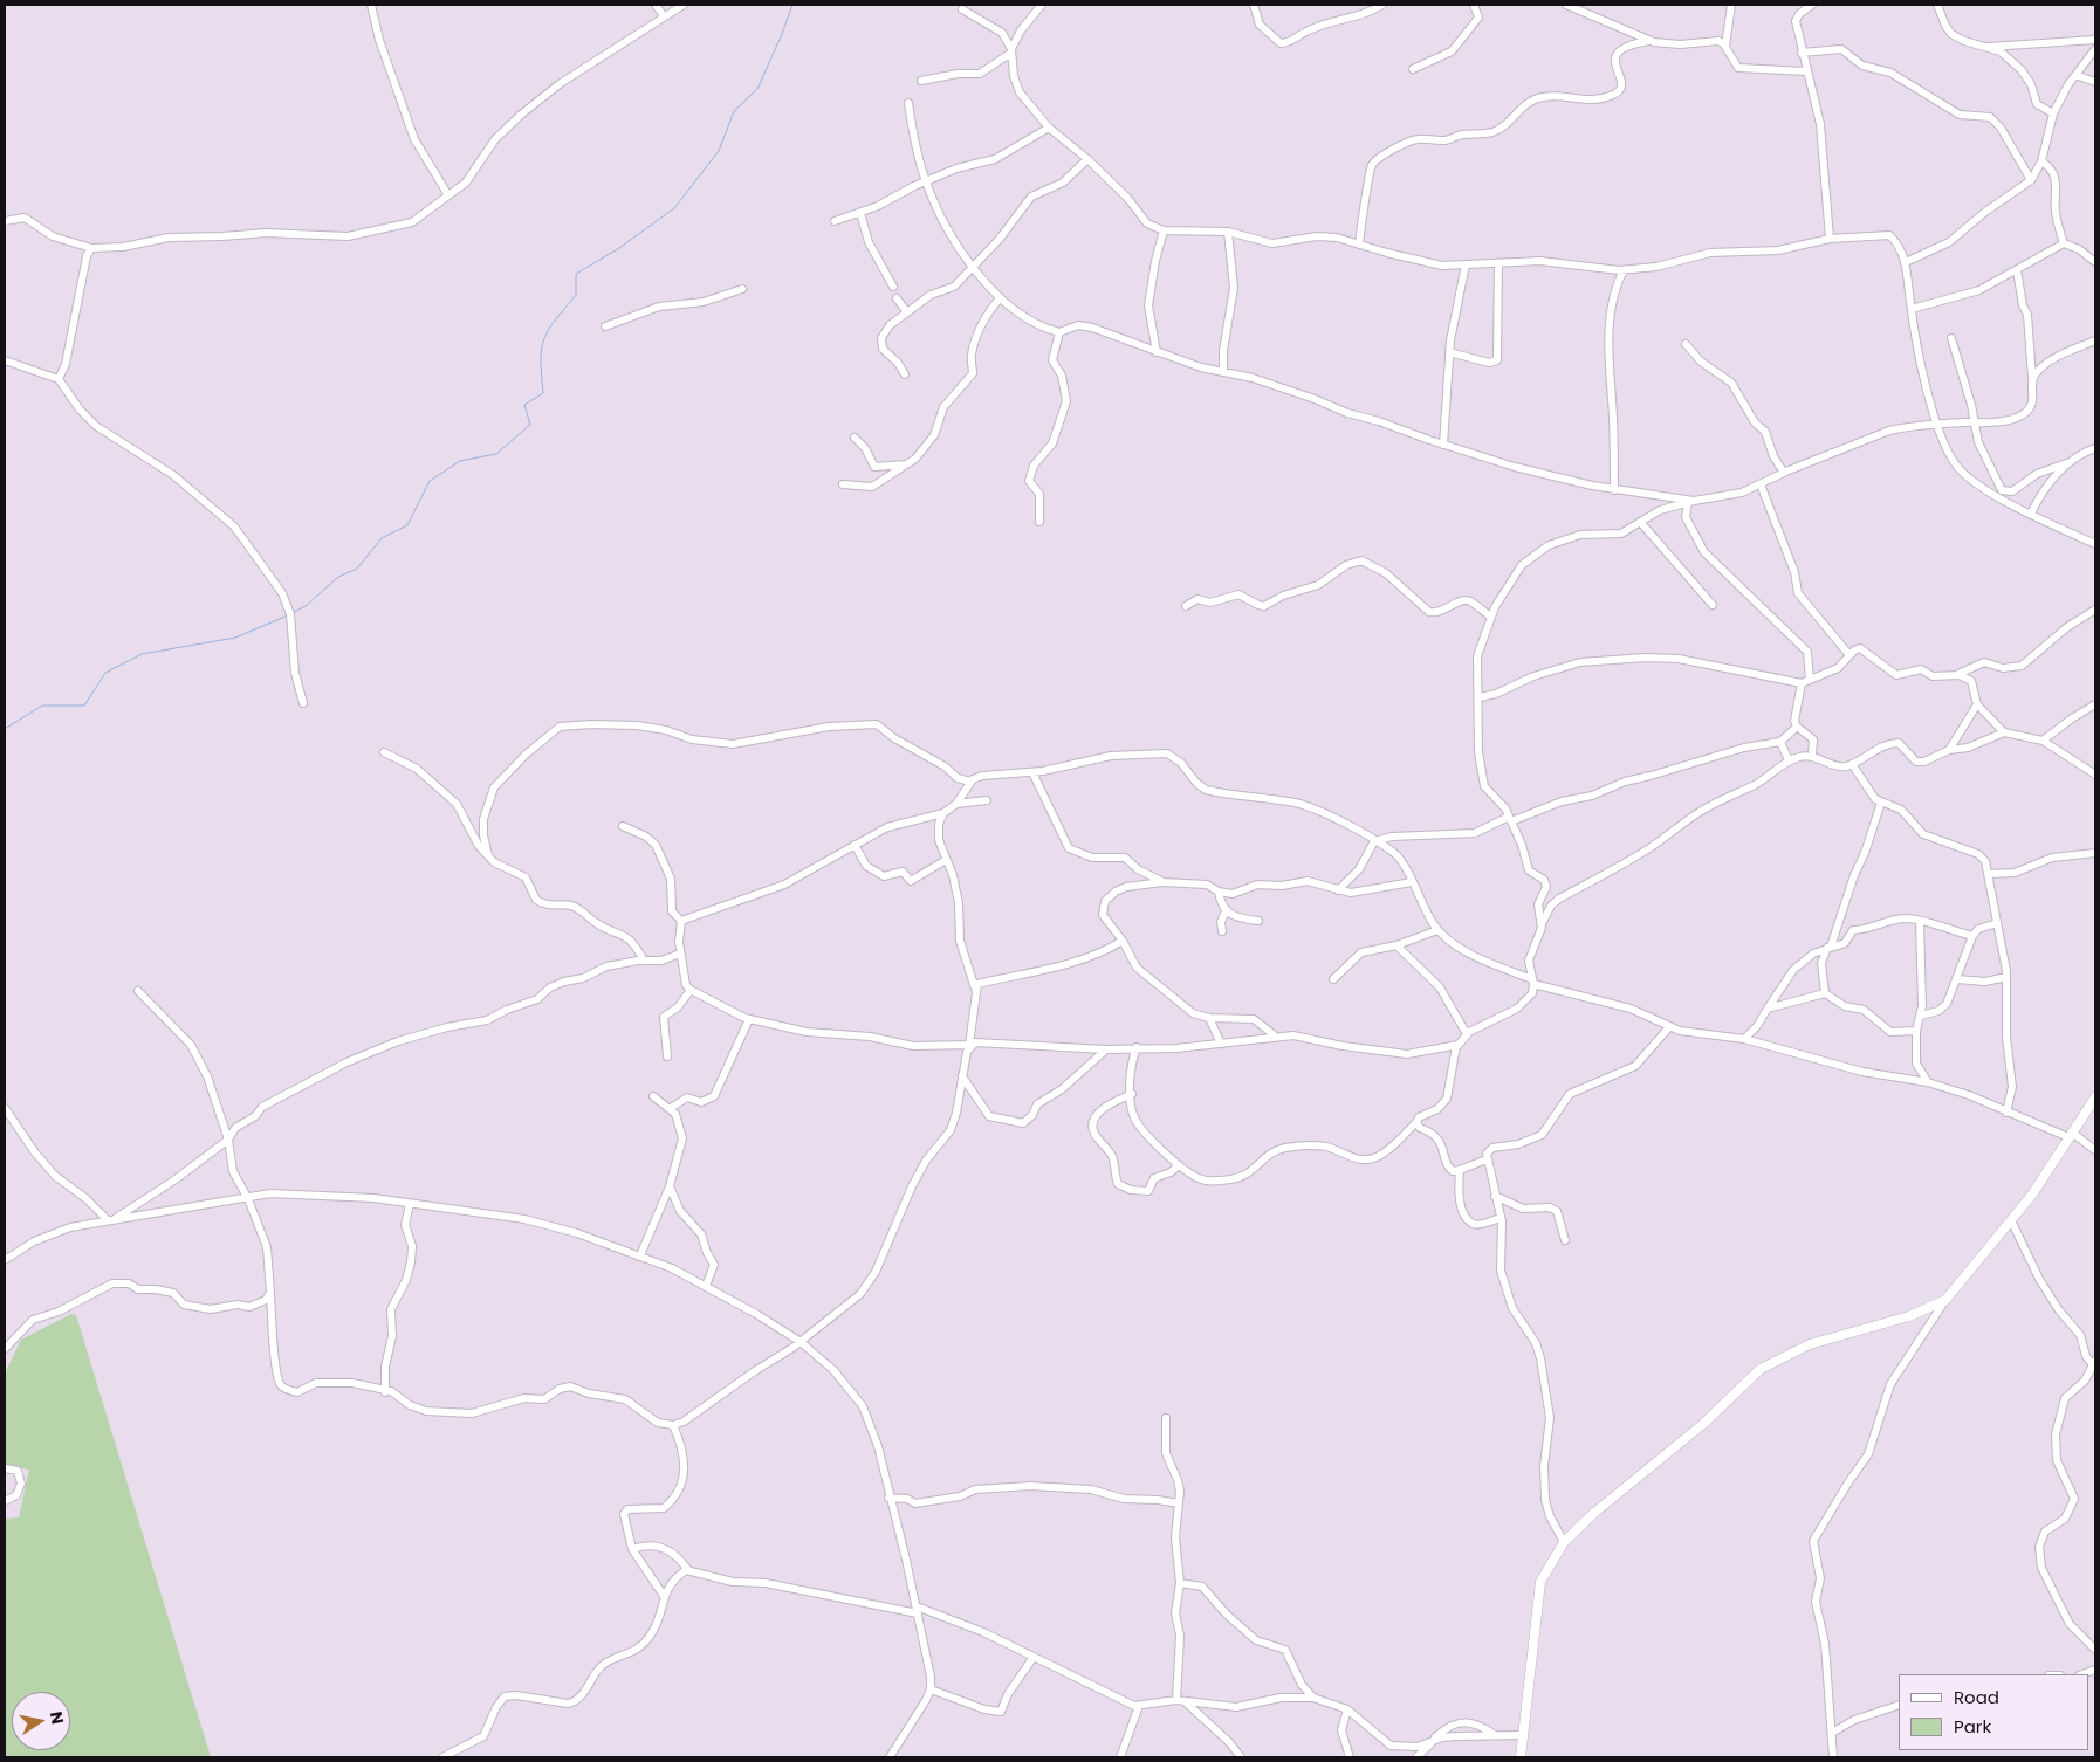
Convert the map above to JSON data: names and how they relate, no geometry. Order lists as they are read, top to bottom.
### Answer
{
  "legend": ["Road", "Park"],
  "north": "right"
}
